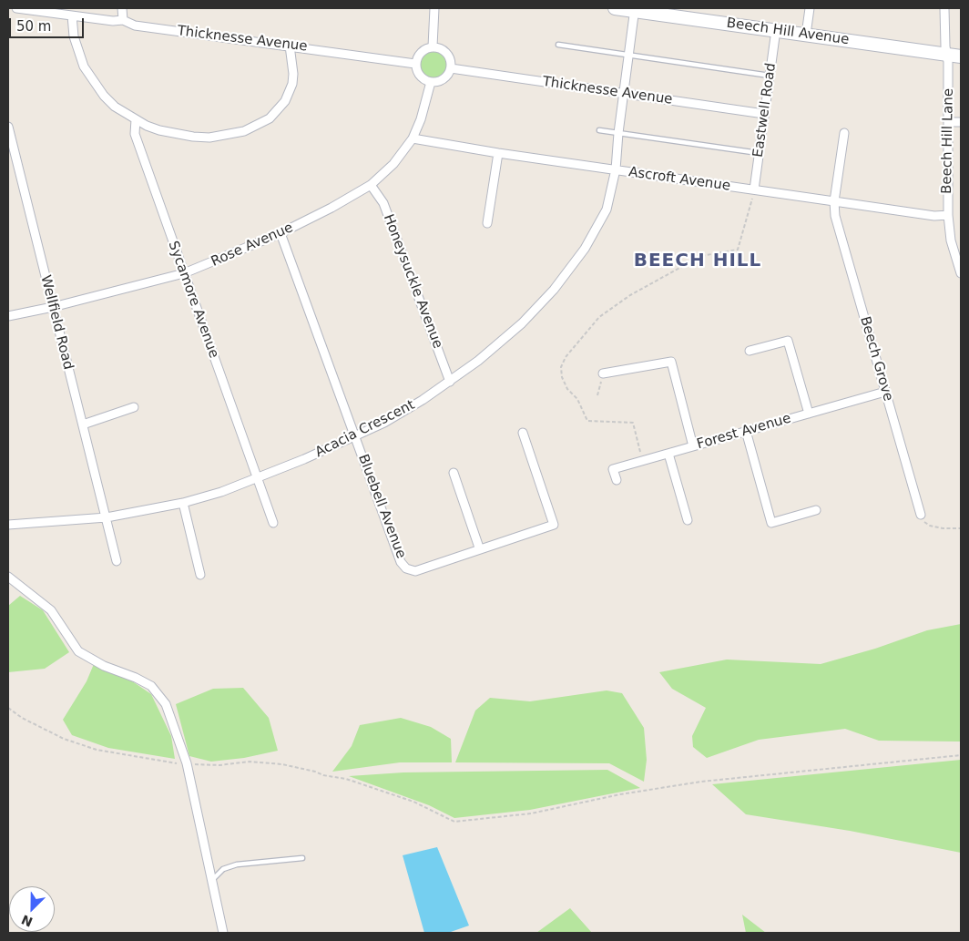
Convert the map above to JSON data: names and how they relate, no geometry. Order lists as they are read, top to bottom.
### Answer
{
  "streets": {
    "street": [
      "Beech Hill Avenue",
      "Thicknesse Avenue",
      "Eastwell Road",
      "Beech Hill Lane",
      "Ascroft Avenue",
      "Rose Avenue",
      "Honeysuckle Avenue",
      "Sycamore Avenue",
      "Wellfield Road",
      "Beech Grove",
      "Acacia Crescent",
      "Forest Avenue",
      "Bluebell Avenue"
    ]
  },
  "crossings": [
    ["Beech Hill Avenue", "Eastwell Road"],
    ["Beech Hill Avenue", "Beech Hill Lane"],
    ["Beech Hill Avenue", "Acacia Crescent"],
    ["Thicknesse Avenue", "Eastwell Road"],
    ["Thicknesse Avenue", "Rose Avenue"],
    ["Thicknesse Avenue", "Acacia Crescent"],
    ["Eastwell Road", "Ascroft Avenue"],
    ["Beech Hill Lane", "Ascroft Avenue"],
    ["Ascroft Avenue", "Rose Avenue"],
    ["Ascroft Avenue", "Beech Grove"],
    ["Ascroft Avenue", "Acacia Crescent"],
    ["Rose Avenue", "Honeysuckle Avenue"],
    ["Rose Avenue", "Sycamore Avenue"],
    ["Rose Avenue", "Wellfield Road"],
    ["Rose Avenue", "Bluebell Avenue"],
    ["Honeysuckle Avenue", "Acacia Crescent"],
    ["Sycamore Avenue", "Acacia Crescent"],
    ["Wellfield Road", "Acacia Crescent"],
    ["Beech Grove", "Forest Avenue"],
    ["Acacia Crescent", "Bluebell Avenue"]
  ],
  "districts": ["BEECH HILL"],
  "scale_bar": "50 m",
  "north": "bottom left"
}
